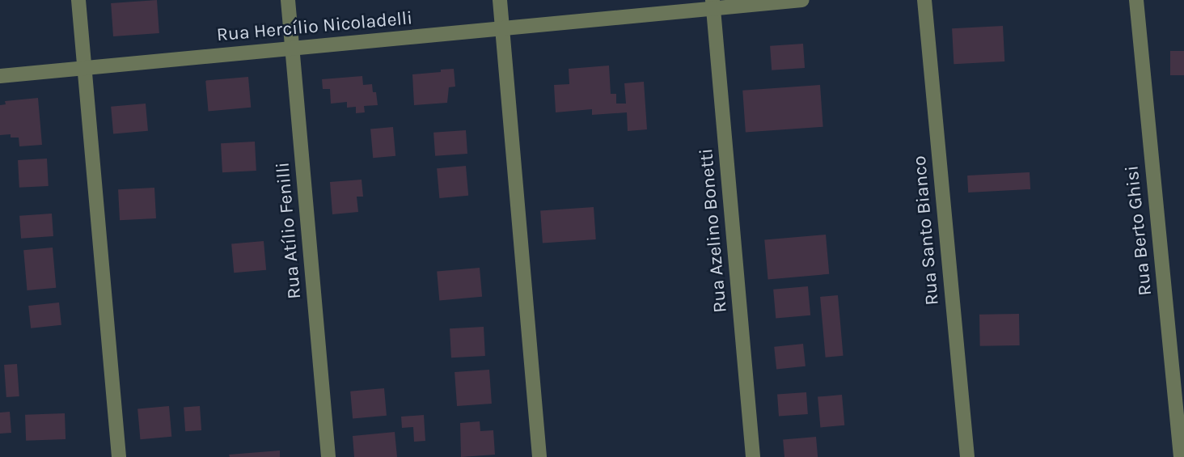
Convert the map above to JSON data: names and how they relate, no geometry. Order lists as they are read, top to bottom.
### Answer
{
  "streets": {
    "street": [
      "Rua Hercílio Nicoladelli",
      "Rua Atílio Fenilli",
      "Rua Azelino Bonetti",
      "Rua Santo Bianco",
      "Rua Berto Ghisi"
    ]
  },
  "crossings": [
    ["Rua Hercílio Nicoladelli", "Rua Atílio Fenilli"],
    ["Rua Hercílio Nicoladelli", "Rua Azelino Bonetti"]
  ]
}
